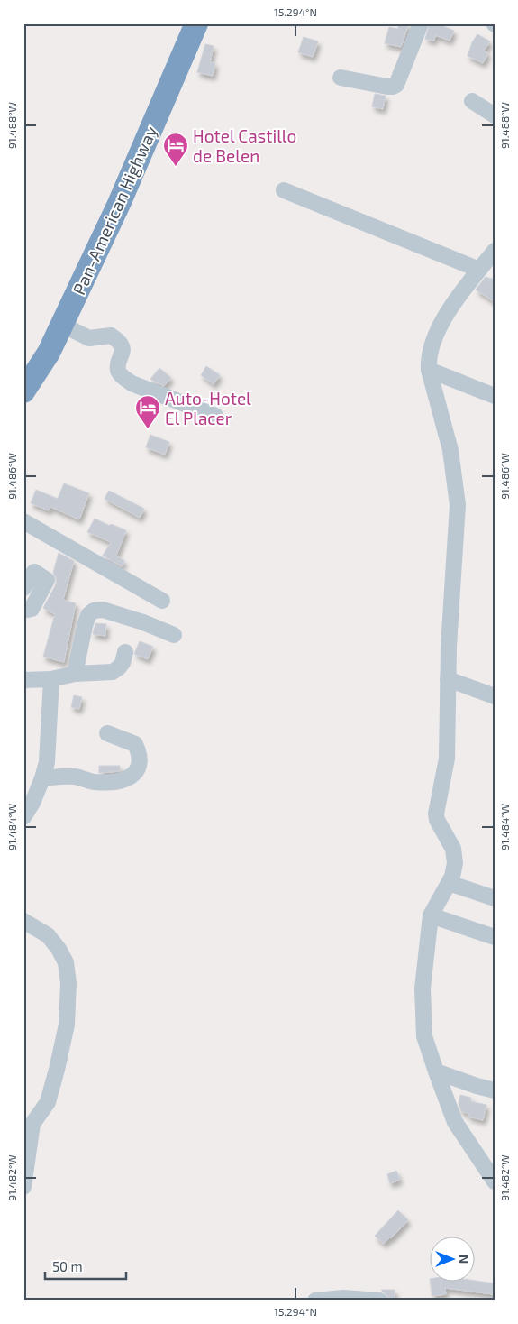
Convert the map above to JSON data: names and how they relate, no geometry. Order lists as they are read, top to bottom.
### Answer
{
  "streets": {
    "highway": ["Pan-American Highway"]
  },
  "places": {
    "hotel": ["Hotel Castillo de Belen", "Auto-Hotel El Placer"]
  },
  "scale_bar": "50 m",
  "north": "right",
  "coordinates": [
    "15.294°N",
    "91.488°W",
    "91.486°W",
    "91.484°W",
    "91.482°W"
  ]
}
